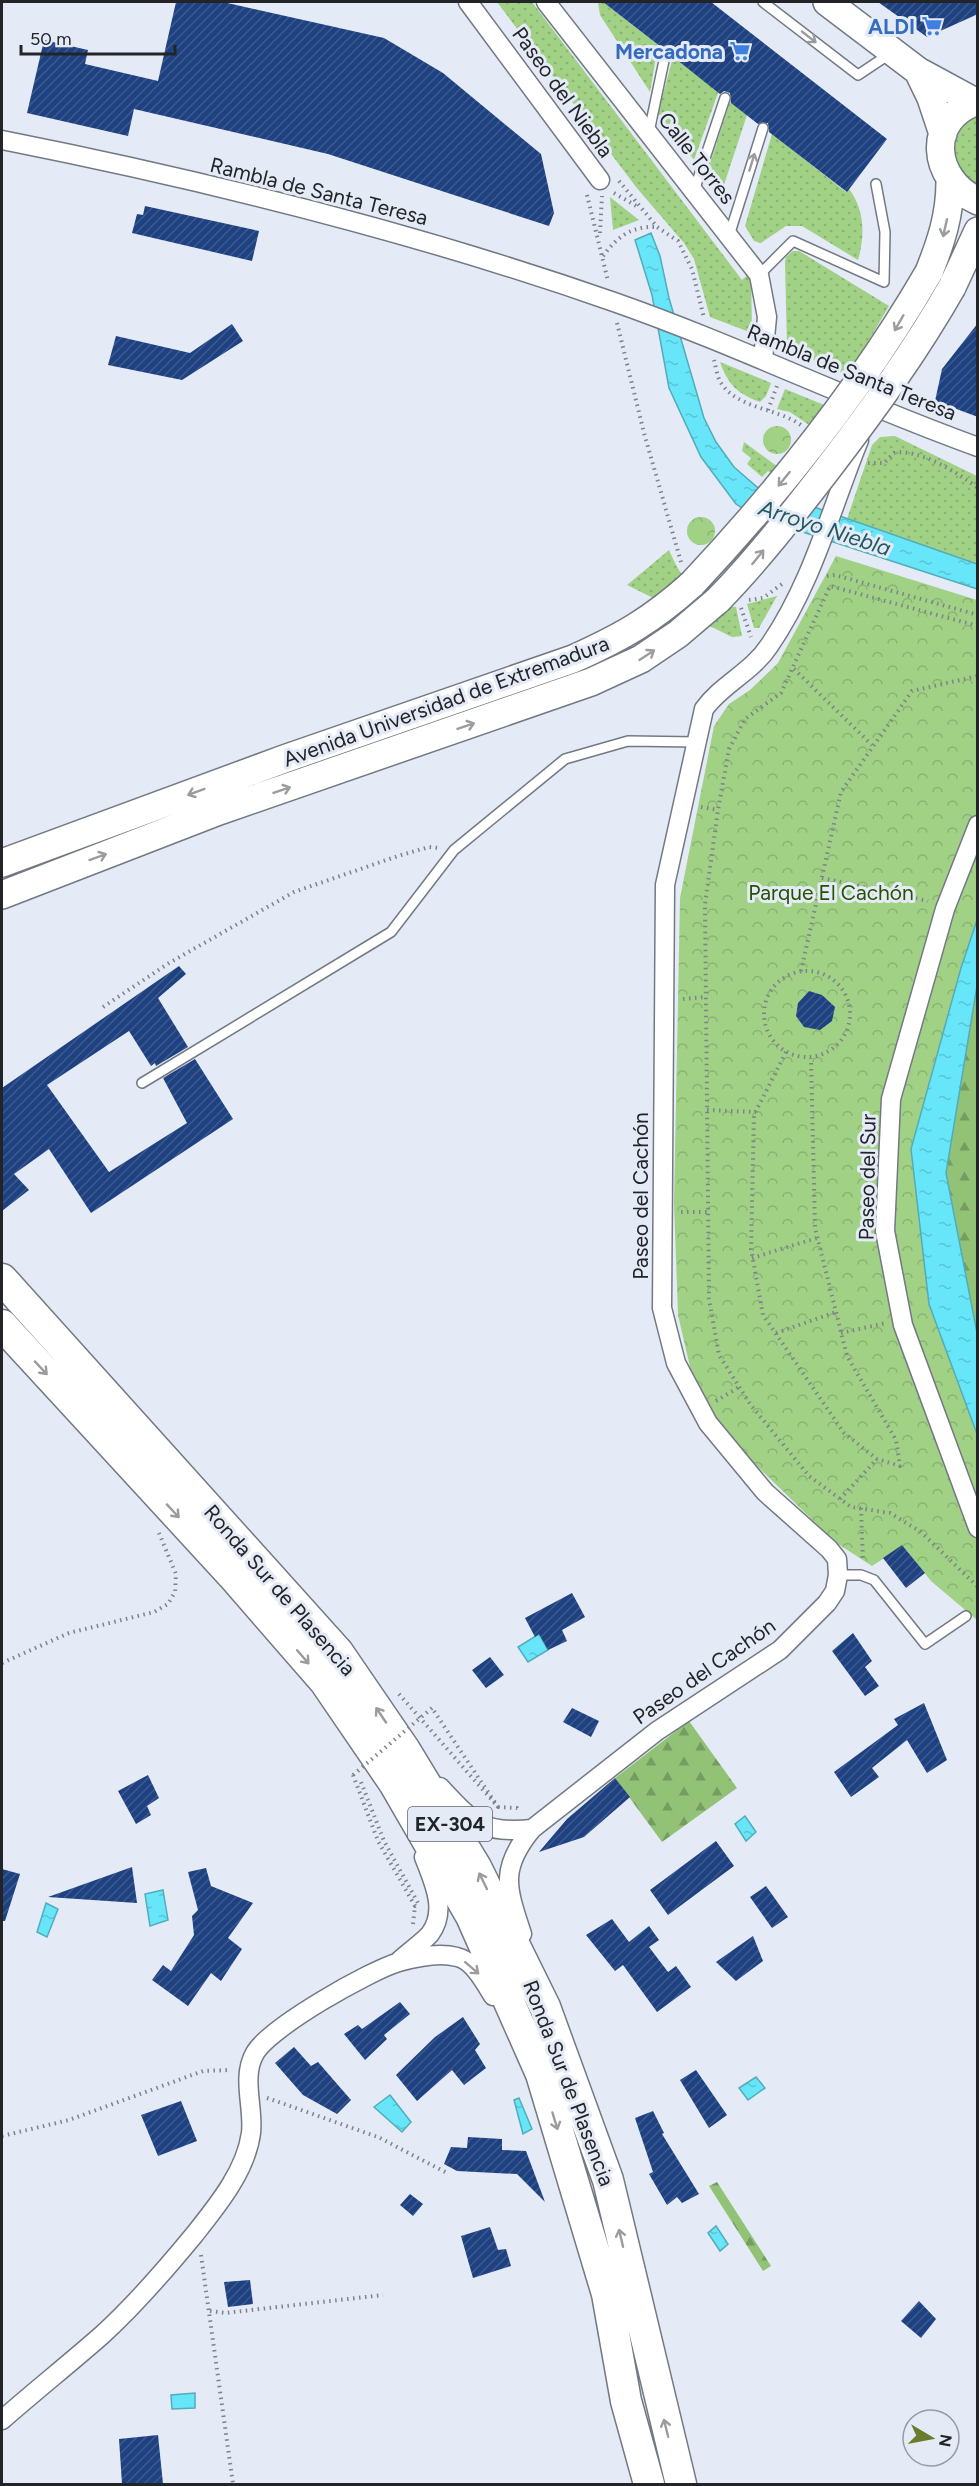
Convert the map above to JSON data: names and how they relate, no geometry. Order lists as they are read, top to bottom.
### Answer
{
  "streets": {
    "main road": ["Avenida Universidad de Extremadura", "Ronda Sur de Plasencia", "EX-304"],
    "street": [
      "Paseo del Niebla",
      "Calle Torres",
      "Rambla de Santa Teresa",
      "Paseo del Sur",
      "Paseo del Cachón"
    ]
  },
  "crossings": [
    ["Calle Torres", "Rambla de Santa Teresa"],
    ["Rambla de Santa Teresa", "Paseo del Cachón"],
    ["Paseo del Cachón", "Ronda Sur de Plasencia"]
  ],
  "water": ["Arroyo Niebla"],
  "parks": ["Parque El Cachón"],
  "places": {
    "supermarket": ["ALDI", "Mercadona"]
  },
  "scale_bar": "50 m",
  "north": "right"
}
